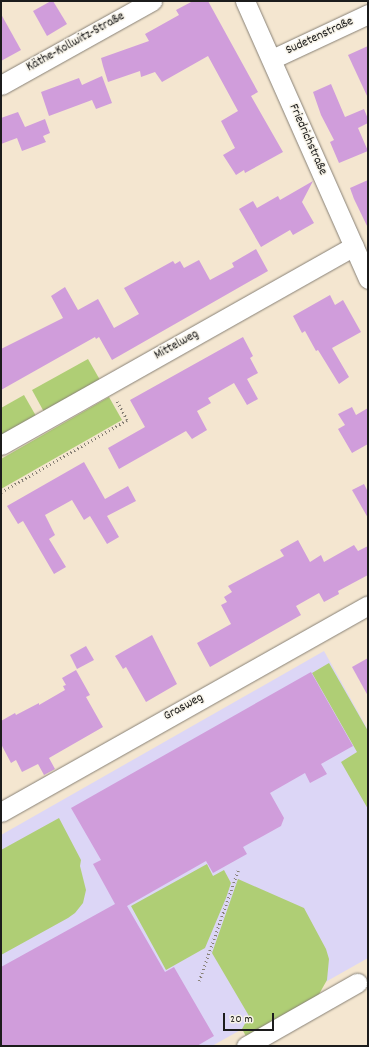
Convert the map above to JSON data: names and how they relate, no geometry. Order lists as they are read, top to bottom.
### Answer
{
  "streets": {
    "street": [
      "Sudetenstraße",
      "Käthe-Kollwitz-Straße",
      "Friedrichstraße",
      "Mittelweg",
      "Grasweg"
    ]
  },
  "crossings": [
    ["Sudetenstraße", "Friedrichstraße"],
    ["Friedrichstraße", "Mittelweg"]
  ],
  "scale_bar": "20 m"
}
